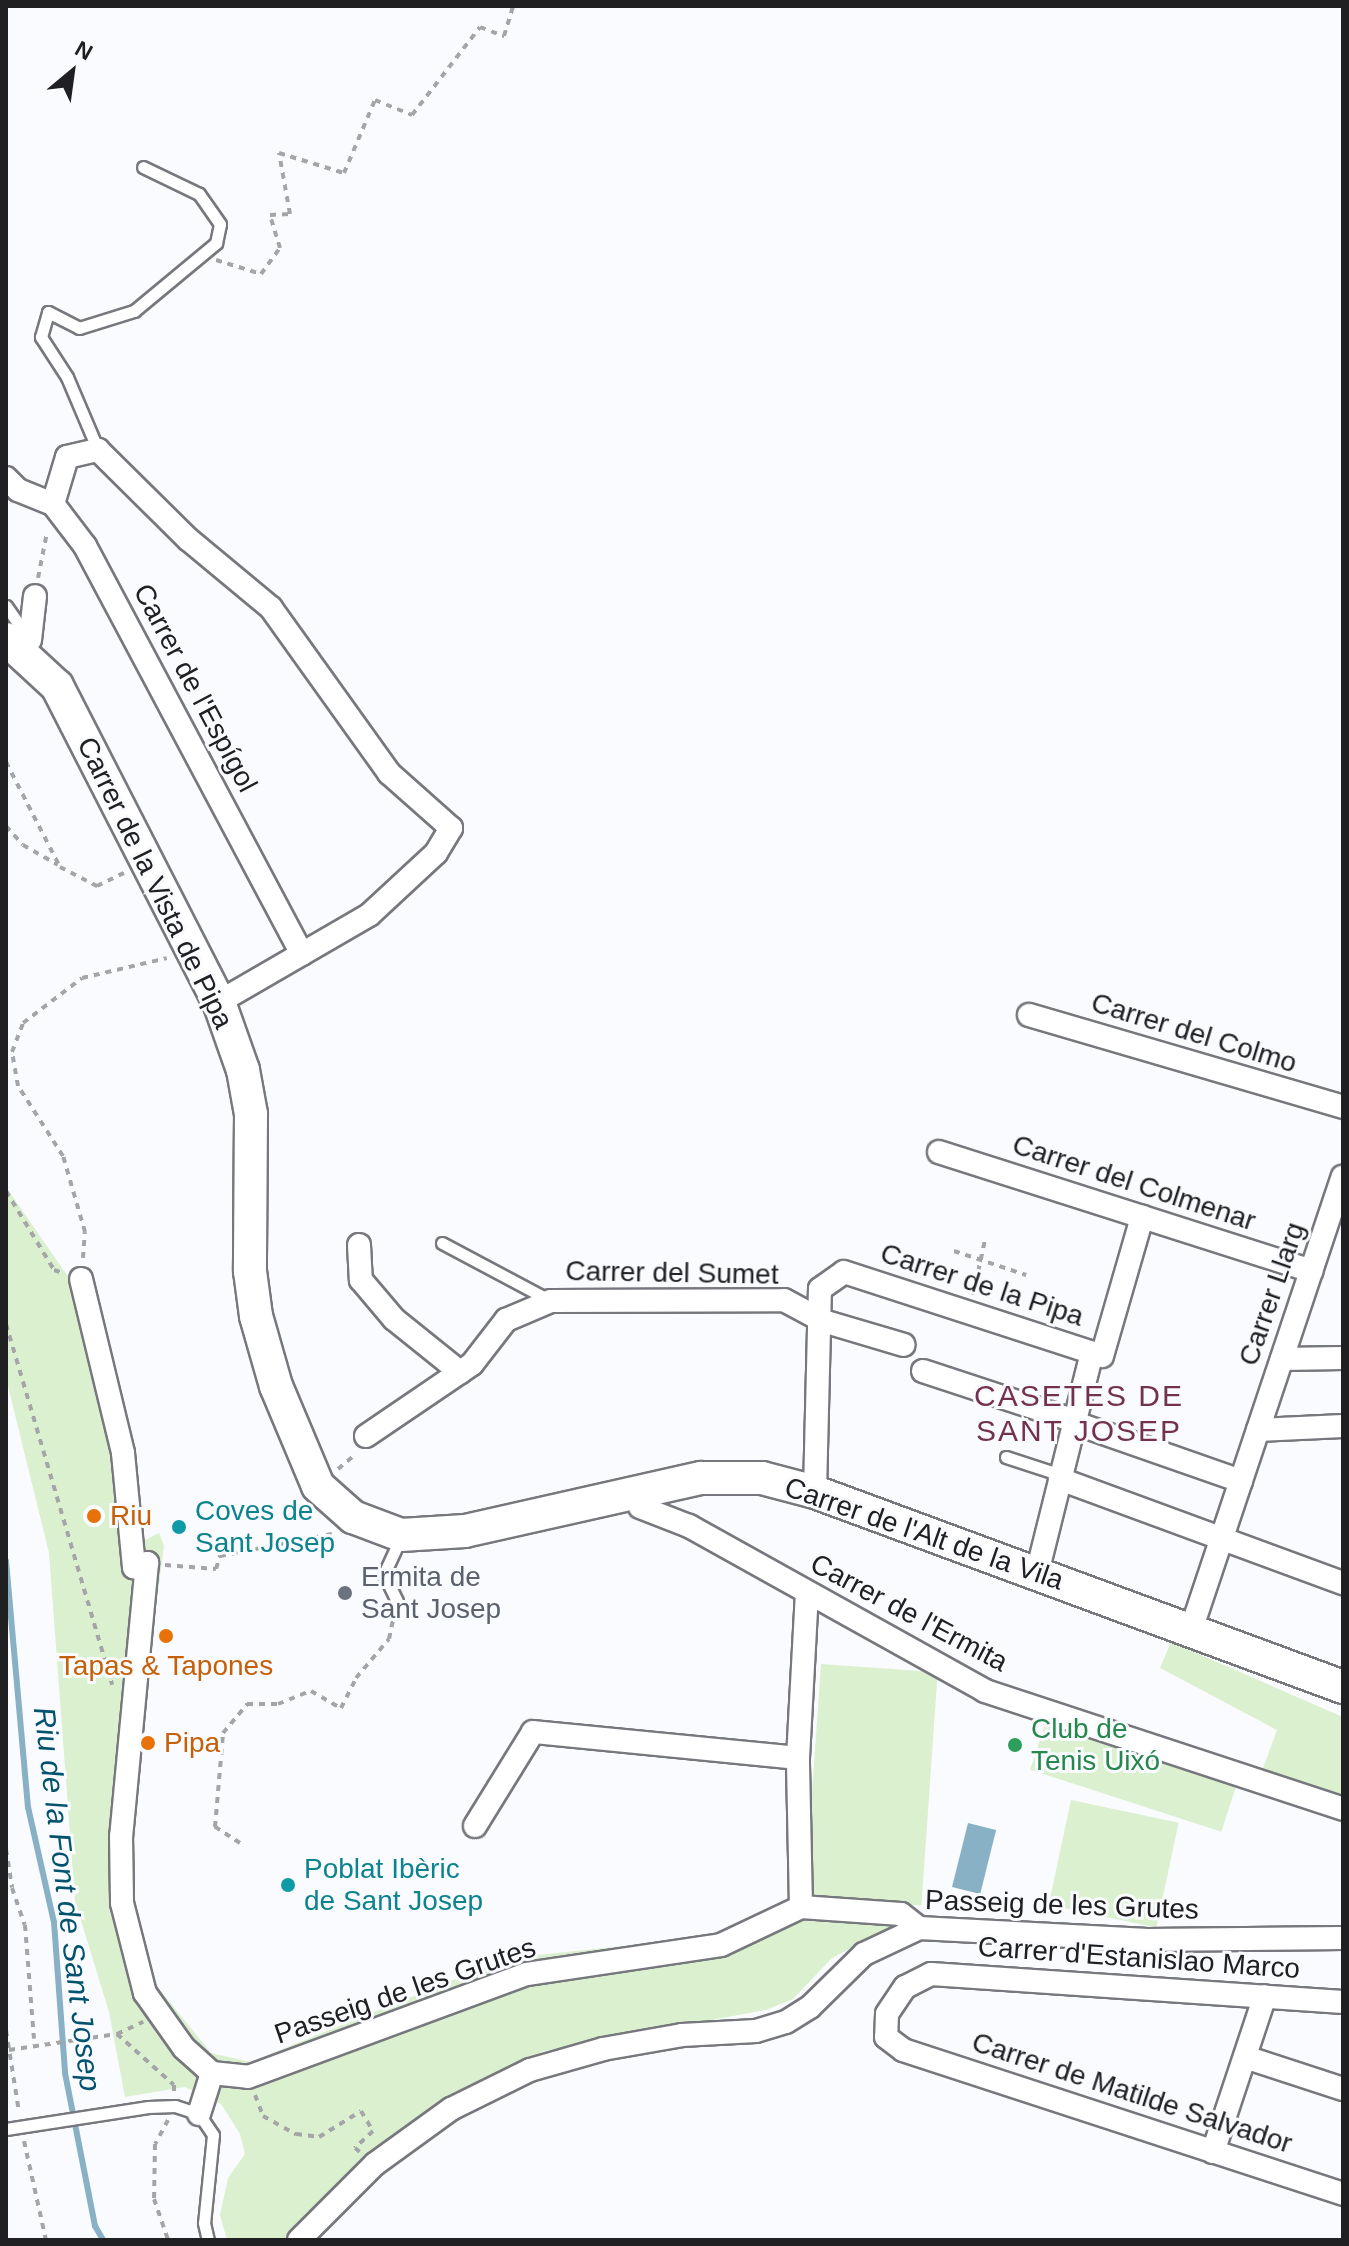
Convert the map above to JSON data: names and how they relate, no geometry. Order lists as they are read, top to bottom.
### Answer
{
  "streets": {
    "main road": ["Carrer de la Vista de Pipa", "Carrer de l'Alt de la Vila"],
    "street": [
      "Carrer de l'Espígol",
      "Carrer del Colmo",
      "Carrer del Colmenar",
      "Carrer del Sumet",
      "Carrer de la Pipa",
      "Carrer Llarg",
      "Carrer de l'Ermita",
      "Passeig de les Grutes",
      "Carrer d'Estanislao Marco",
      "Carrer de Matilde Salvador"
    ]
  },
  "crossings": [
    ["Carrer de la Vista de Pipa", "Carrer de l'Alt de la Vila"],
    ["Carrer del Colmenar", "Carrer Llarg"],
    ["Carrer del Sumet", "Carrer de la Pipa"],
    ["Carrer Llarg", "Carrer de l'Alt de la Vila"],
    ["Carrer d'Estanislao Marco", "Carrer de Matilde Salvador"]
  ],
  "districts": ["CASETES DE SANT JOSEP"],
  "water": ["Riu de la Font de Sant Josep"],
  "places": [
    "Riu",
    "Coves de Sant Josep",
    "Ermita de Sant Josep",
    "Tapas & Tapones",
    "Pipa",
    "Club de Tenis Uixó",
    "Poblat Ibèric de Sant Josep"
  ],
  "north": "top right"
}
